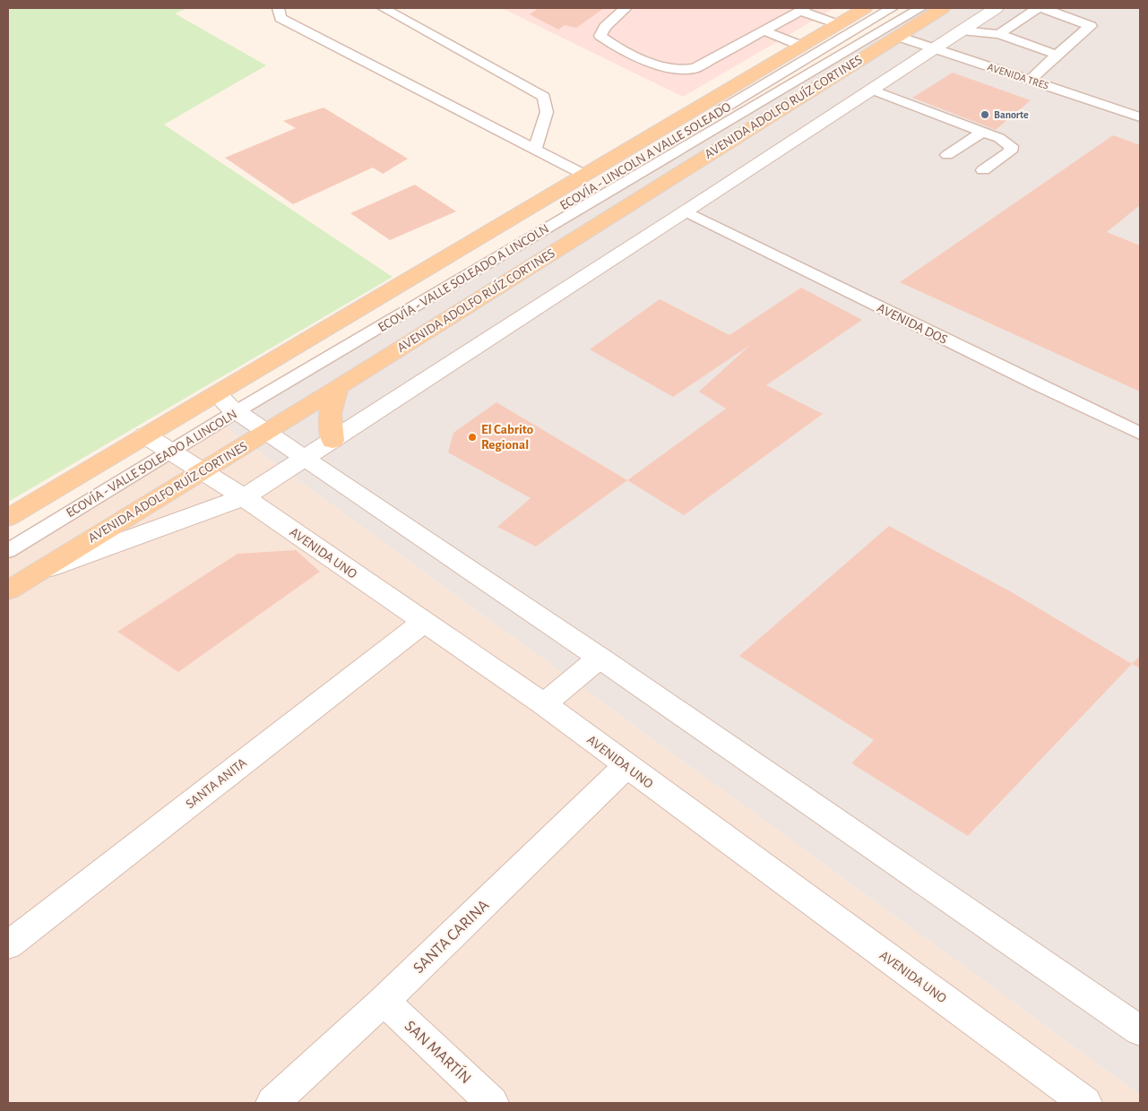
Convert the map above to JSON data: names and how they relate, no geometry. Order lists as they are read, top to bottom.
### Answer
{
  "streets": {
    "main road": ["AVENIDA ADOLFO RUÍZ CORTINES"],
    "street": [
      "AVENIDA UNO",
      "SANTA ANITA",
      "SANTA CARINA",
      "SAN MARTÍN"
    ],
    "lane": [
      "AVENIDA TRES",
      "ECOVÍA - LINCOLN A VALLE SOLEADO",
      "ECOVÍA - VALLE SOLEADO A LINCOLN",
      "AVENIDA DOS"
    ]
  },
  "crossings": [
    ["AVENIDA TRES", "AVENIDA ADOLFO RUÍZ CORTINES"],
    ["AVENIDA ADOLFO RUÍZ CORTINES", "AVENIDA UNO"],
    ["ECOVÍA - LINCOLN A VALLE SOLEADO", "ECOVÍA - VALLE SOLEADO A LINCOLN"],
    ["ECOVÍA - VALLE SOLEADO A LINCOLN", "AVENIDA UNO"],
    ["AVENIDA UNO", "SANTA ANITA"],
    ["AVENIDA UNO", "SANTA CARINA"],
    ["SANTA CARINA", "SAN MARTÍN"]
  ],
  "places": ["Banorte", "El Cabrito Regional"]
}
